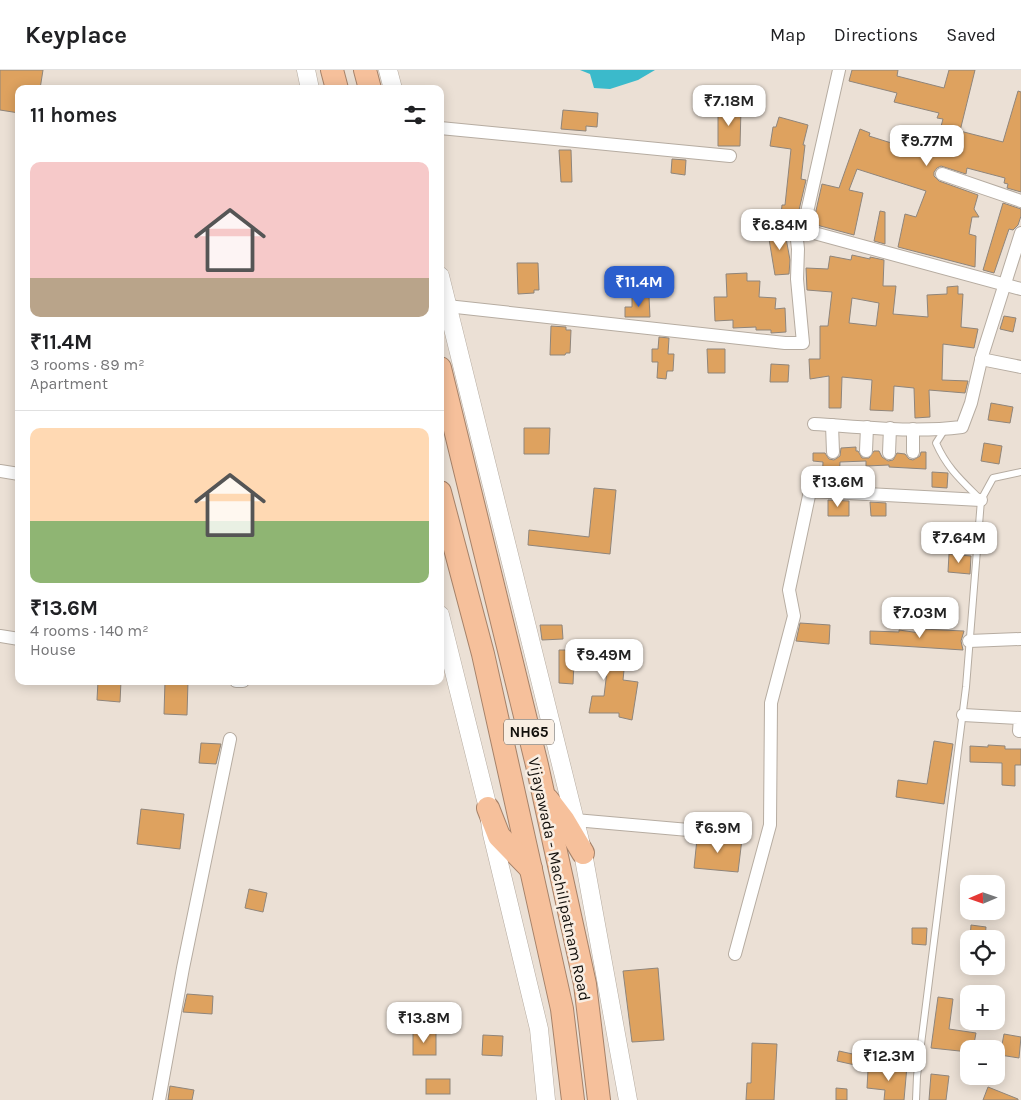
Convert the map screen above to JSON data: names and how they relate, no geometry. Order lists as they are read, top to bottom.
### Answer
{
  "streets": {
    "highway": ["NH65", "Vijayawada - Machilipatnam Road"]
  },
  "north": "left",
  "page": {
    "header": "Keyplace",
    "nav": ["Map", "Directions", "Saved"],
    "price": [
      "₹7.18M",
      "₹9.77M",
      "₹6.84M",
      "₹11.4M",
      "₹13.6M",
      "₹7.64M",
      "₹7.03M",
      "₹9.49M",
      "₹6.9M",
      "₹13.8M",
      "₹12.3M"
    ],
    "heading": "11 homes",
    "list": [
      {
        "name": "₹11.4M",
        "note": "3 rooms · 89 m² · Apartment"
      },
      {
        "name": "₹13.6M",
        "note": "4 rooms · 140 m² · House"
      }
    ],
    "map_buttons": ["+", "−"]
  }
}
